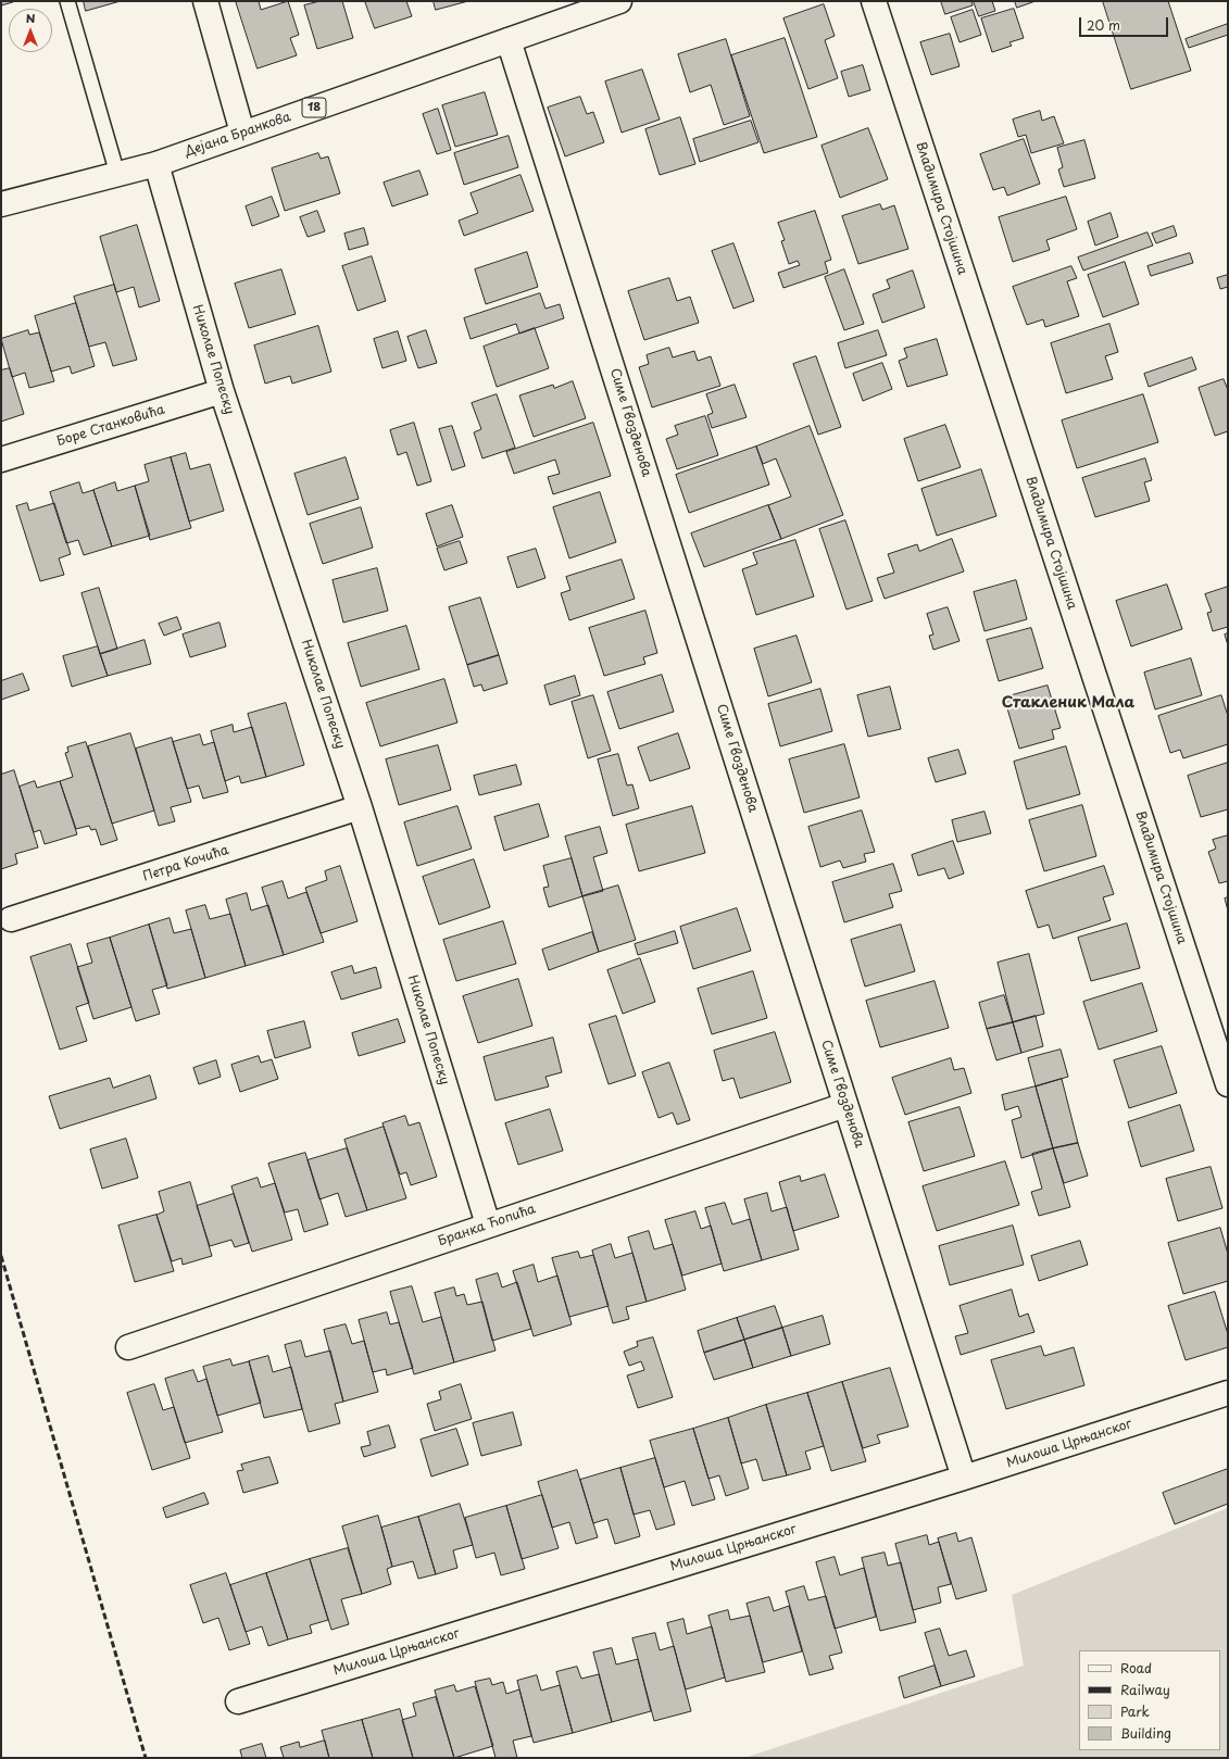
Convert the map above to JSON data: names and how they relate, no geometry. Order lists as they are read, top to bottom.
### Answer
{
  "streets": {
    "street": [
      "18",
      "Дејана Бранкова",
      "Владимира Стојшина",
      "Николае Попеску",
      "Симе Гвозденова",
      "Боре Станковића",
      "Петра Кочића",
      "Бранка Ћопића",
      "Милоша Црњанског"
    ]
  },
  "crossings": [
    ["Дејана Бранкова", "Николае Попеску"],
    ["Дејана Бранкова", "Симе Гвозденова"],
    ["Николае Попеску", "Боре Станковића"],
    ["Николае Попеску", "Петра Кочића"],
    ["Николае Попеску", "Бранка Ћопића"],
    ["Симе Гвозденова", "Бранка Ћопића"],
    ["Симе Гвозденова", "Милоша Црњанског"]
  ],
  "districts": ["Стакленик Мала"],
  "legend": [
    "Road",
    "Railway",
    "Park",
    "Building"
  ],
  "scale_bar": "20 m",
  "north": "top"
}
